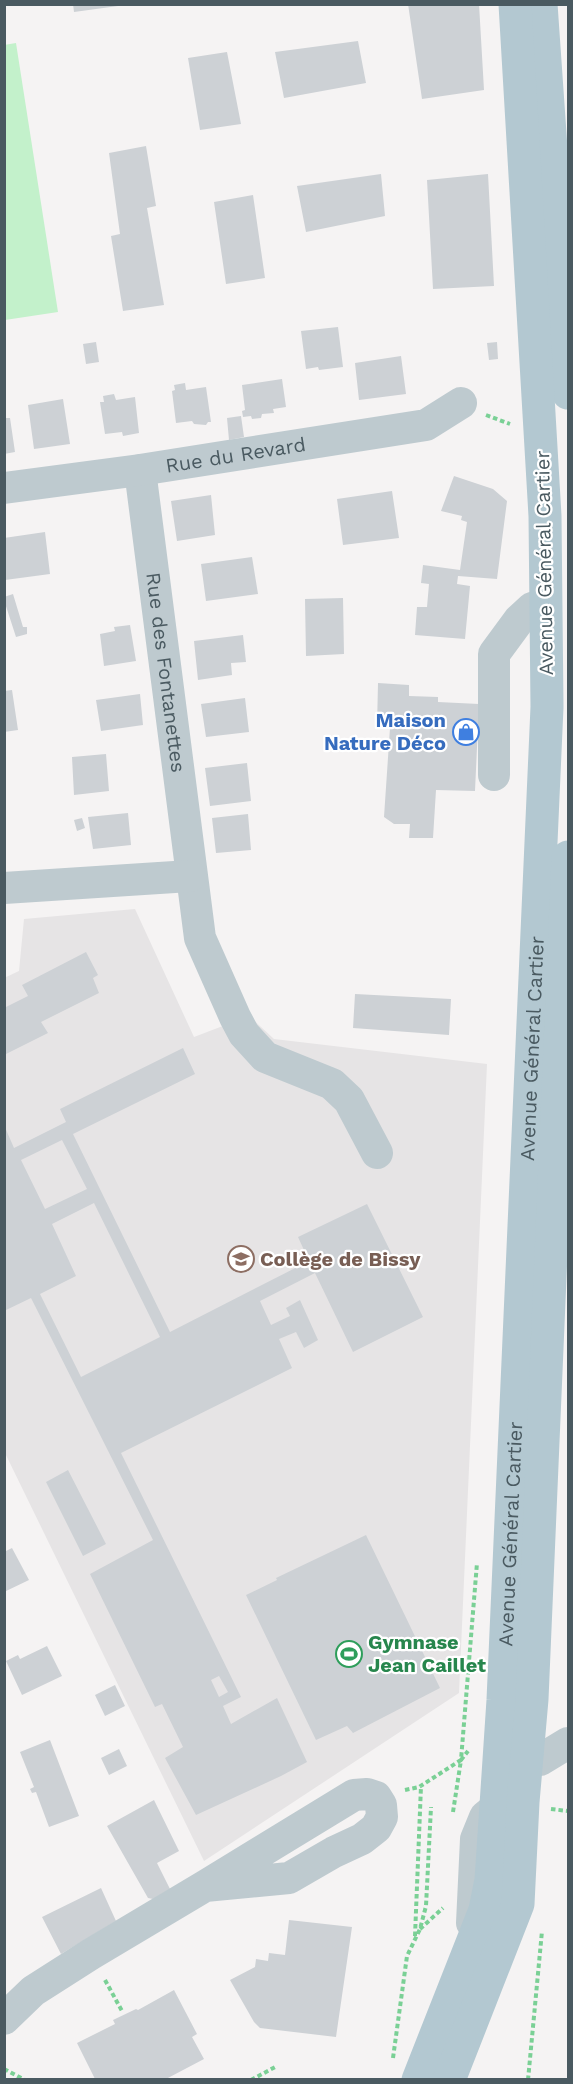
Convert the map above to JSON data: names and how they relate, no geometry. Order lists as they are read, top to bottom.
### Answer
{
  "streets": {
    "main road": ["Avenue Général Cartier"],
    "street": ["Rue du Revard", "Rue des Fontanettes"]
  },
  "crossings": [
    ["Rue du Revard", "Rue des Fontanettes"]
  ],
  "places": {
    "shop": ["Maison Nature Déco"],
    "school or university": ["Collège de Bissy"],
    "sports": ["Gymnase Jean Caillet"]
  }
}
